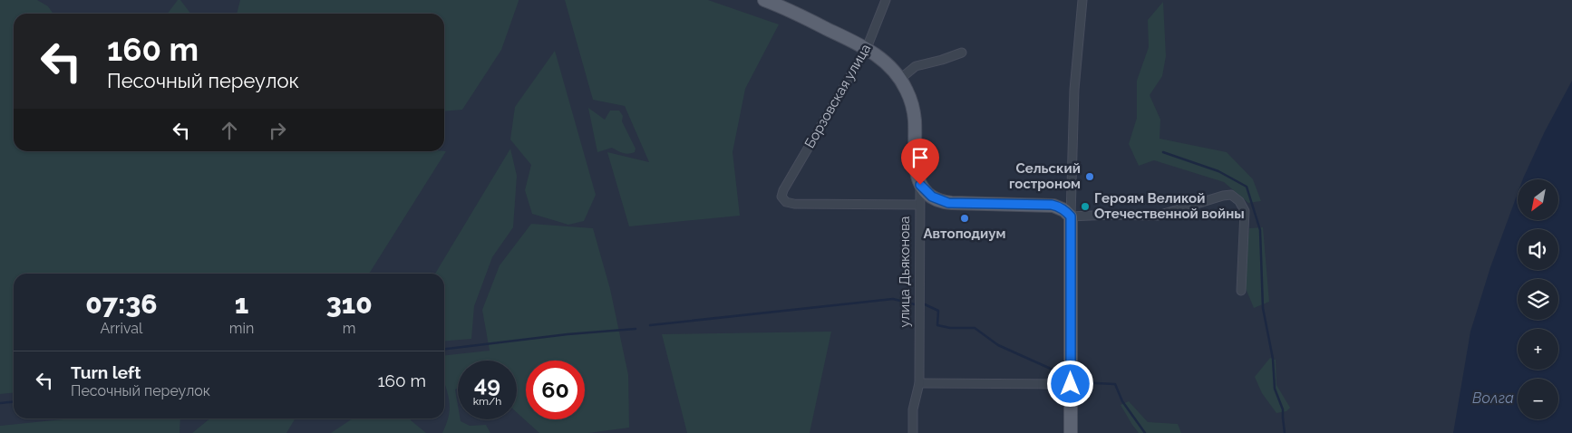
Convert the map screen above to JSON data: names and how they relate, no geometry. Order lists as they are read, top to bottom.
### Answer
{
  "streets": {
    "main road": ["улица Дьяконова"],
    "street": ["Борзовская улица"]
  },
  "crossings": [
    ["Борзовская улица", "улица Дьяконова"]
  ],
  "water": ["Волга"],
  "places": ["Сельский гостроном", "Героям Великой Отечественной войны", "Автоподиум"],
  "north": "bottom left",
  "page": {
    "turn": ["160 m", "Песочный переулок"],
    "map_buttons": ["+", "−"],
    "eta": [
      "07:36",
      "Arrival",
      "1",
      "min",
      "310",
      "m"
    ],
    "list": [
      {
        "name": "Turn left",
        "note": "Песочный переулок",
        "value": "160 m"
      }
    ],
    "speed": "49 km/h",
    "limit": "60"
  }
}
